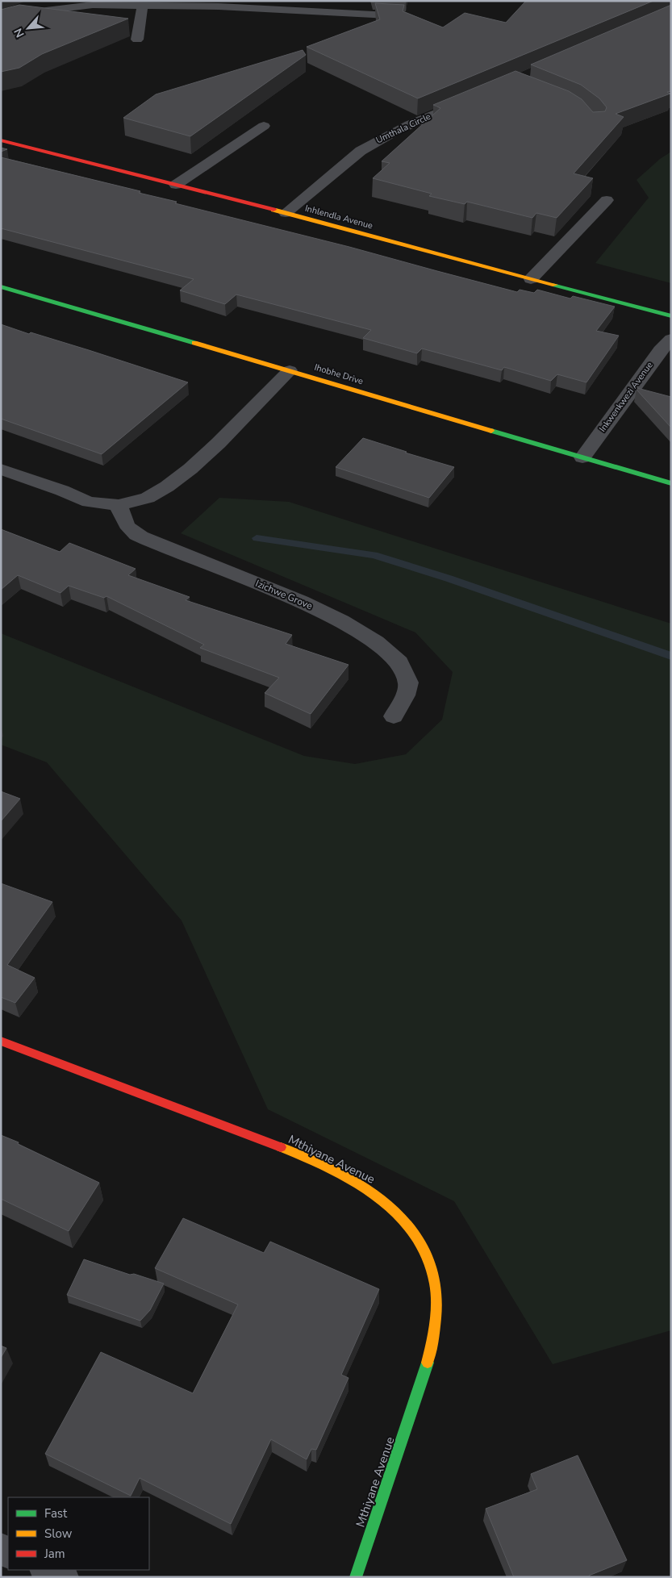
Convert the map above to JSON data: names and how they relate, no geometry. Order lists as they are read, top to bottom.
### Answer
{
  "streets": {
    "street": [
      "Umthala Circle",
      "Inhlendla Avenue",
      "Ihobhe Drive",
      "Inkwenkwezi Avenue",
      "Izichwe Grove",
      "Mthiyane Avenue"
    ]
  },
  "crossings": [
    ["Umthala Circle", "Inhlendla Avenue"],
    ["Ihobhe Drive", "Inkwenkwezi Avenue"]
  ],
  "legend": ["Fast", "Slow", "Jam"],
  "north": "bottom left"
}
